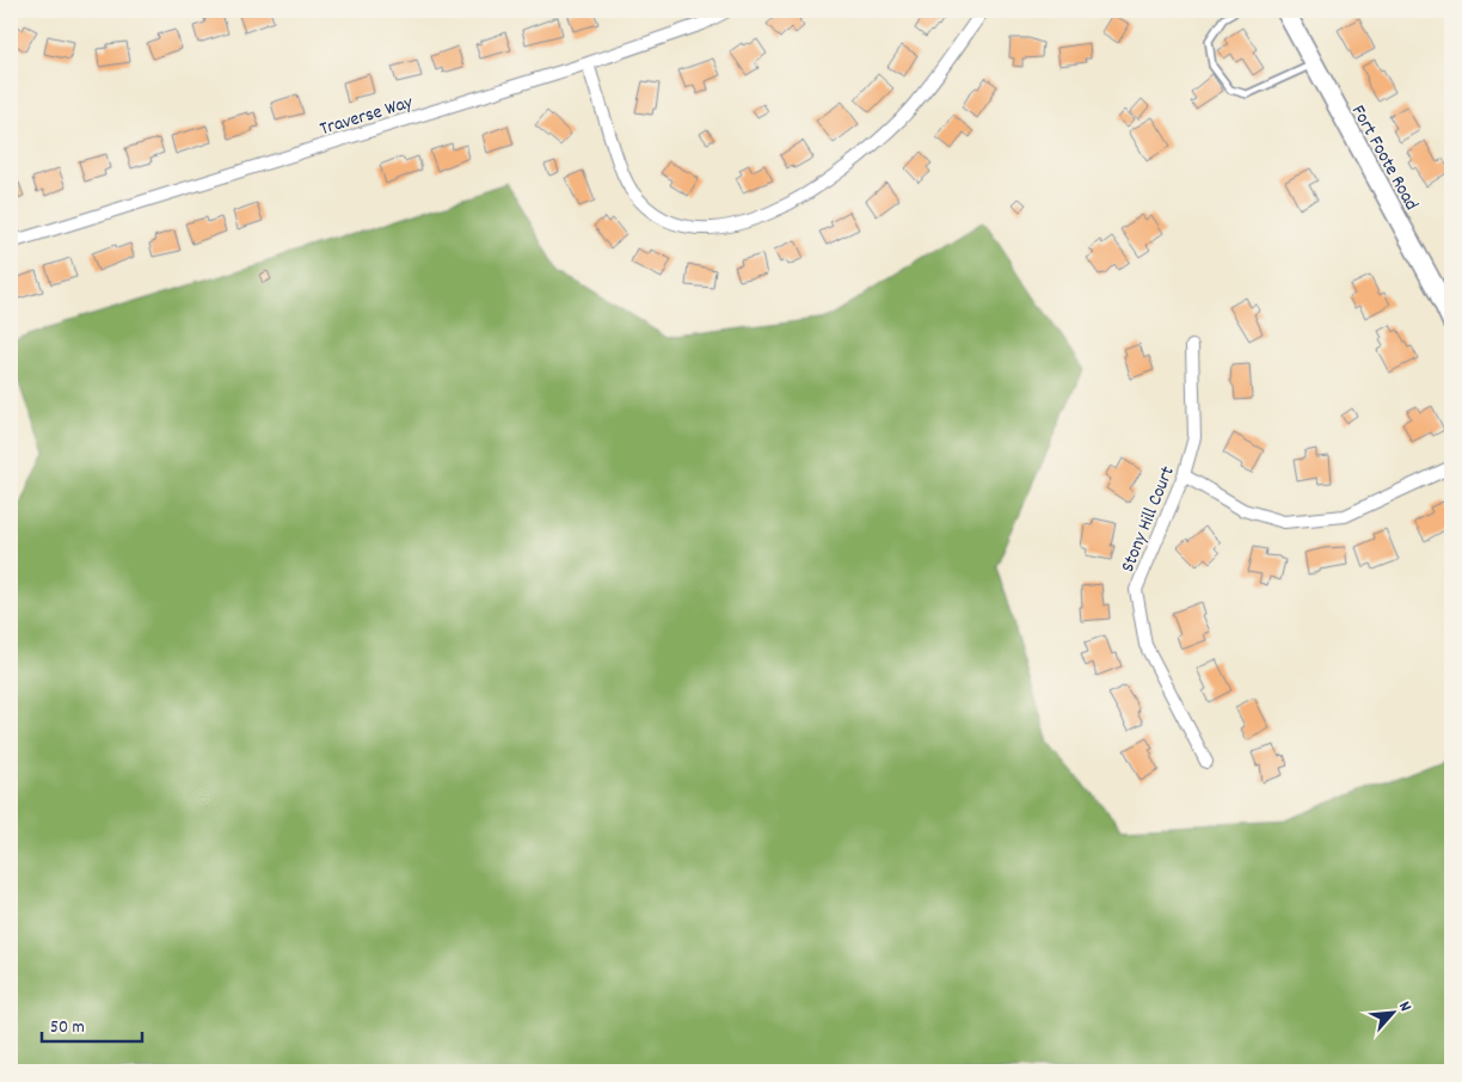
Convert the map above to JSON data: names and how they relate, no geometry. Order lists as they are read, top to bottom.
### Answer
{
  "streets": {
    "street": ["Traverse Way", "Fort Foote Road", "Stony Hill Court"]
  },
  "scale_bar": "50 m",
  "north": "top right"
}
